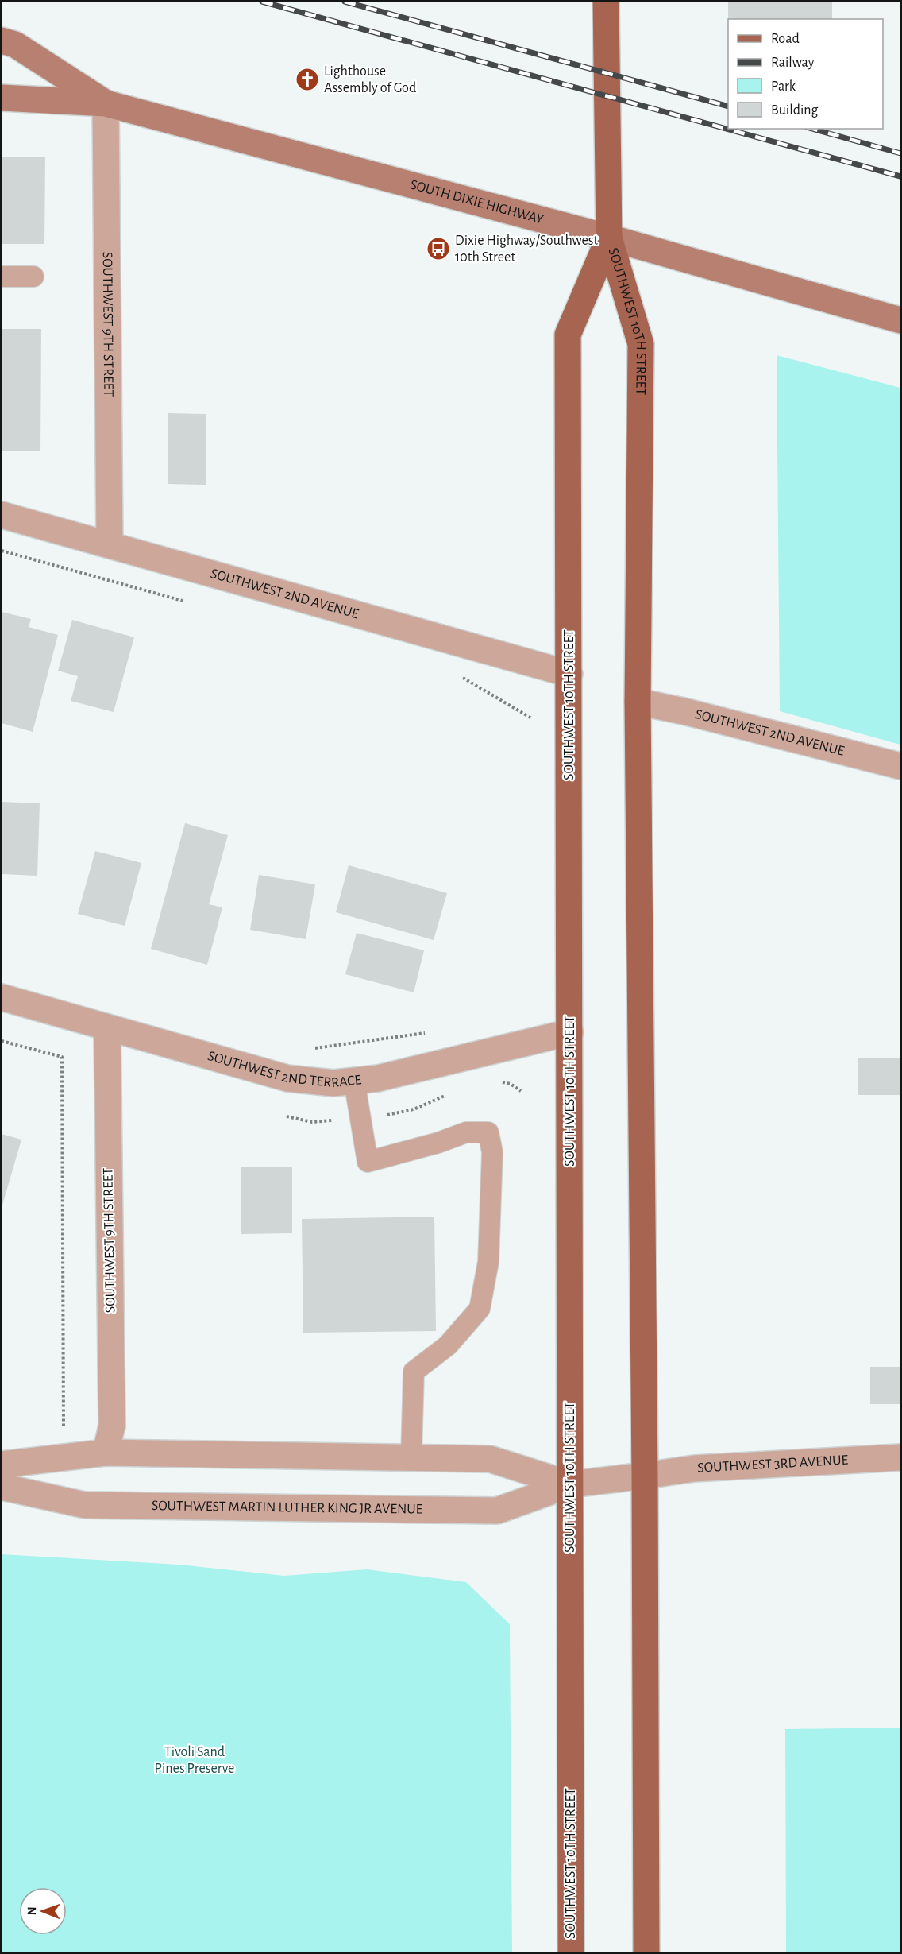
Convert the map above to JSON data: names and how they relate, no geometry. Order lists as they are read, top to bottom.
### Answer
{
  "streets": {
    "main road": ["SOUTH DIXIE HIGHWAY", "SOUTHWEST 10TH STREET"],
    "street": [
      "SOUTHWEST 9TH STREET",
      "SOUTHWEST 2ND AVENUE",
      "SOUTHWEST 2ND TERRACE",
      "SOUTHWEST 3RD AVENUE",
      "SOUTHWEST MARTIN LUTHER KING JR AVENUE"
    ]
  },
  "crossings": [
    ["SOUTH DIXIE HIGHWAY", "SOUTHWEST 10TH STREET"],
    ["SOUTH DIXIE HIGHWAY", "SOUTHWEST 9TH STREET"],
    ["SOUTHWEST 10TH STREET", "SOUTHWEST 2ND AVENUE"],
    ["SOUTHWEST 10TH STREET", "SOUTHWEST 2ND TERRACE"],
    ["SOUTHWEST 10TH STREET", "SOUTHWEST 3RD AVENUE"],
    ["SOUTHWEST 10TH STREET", "SOUTHWEST MARTIN LUTHER KING JR AVENUE"],
    ["SOUTHWEST 9TH STREET", "SOUTHWEST 2ND AVENUE"],
    ["SOUTHWEST 9TH STREET", "SOUTHWEST 2ND TERRACE"],
    ["SOUTHWEST 9TH STREET", "SOUTHWEST MARTIN LUTHER KING JR AVENUE"],
    ["SOUTHWEST 3RD AVENUE", "SOUTHWEST MARTIN LUTHER KING JR AVENUE"]
  ],
  "parks": ["Tivoli Sand Pines Preserve"],
  "places": {
    "church": ["Lighthouse Assembly of God"],
    "bus stop": ["Dixie Highway/Southwest 10th Street"]
  },
  "legend": [
    "Road",
    "Railway",
    "Park",
    "Building"
  ],
  "north": "left"
}
